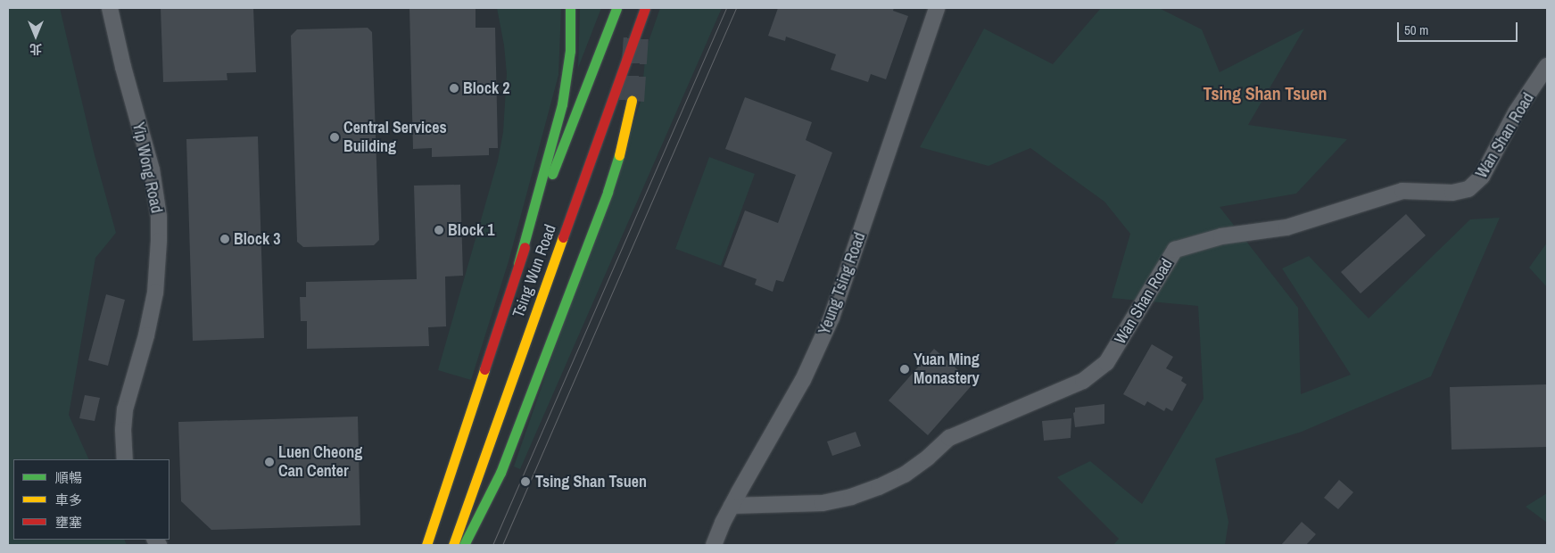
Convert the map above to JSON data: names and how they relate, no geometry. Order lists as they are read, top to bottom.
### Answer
{
  "streets": {
    "main road": ["Tsing Wun Road"],
    "street": ["Wan Shan Road", "Yip Wong Road", "Yeung Tsing Road"]
  },
  "crossings": [
    ["Wan Shan Road", "Yeung Tsing Road"]
  ],
  "districts": ["Tsing Shan Tsuen"],
  "places": [
    "Block 2",
    "Central Services Building",
    "Block 1",
    "Block 3",
    "Yuan Ming Monastery",
    "Luen Cheong Can Center",
    "Tsing Shan Tsuen"
  ],
  "legend": ["順暢", "車多", "壅塞"],
  "scale_bar": "50 m",
  "north": "bottom"
}
